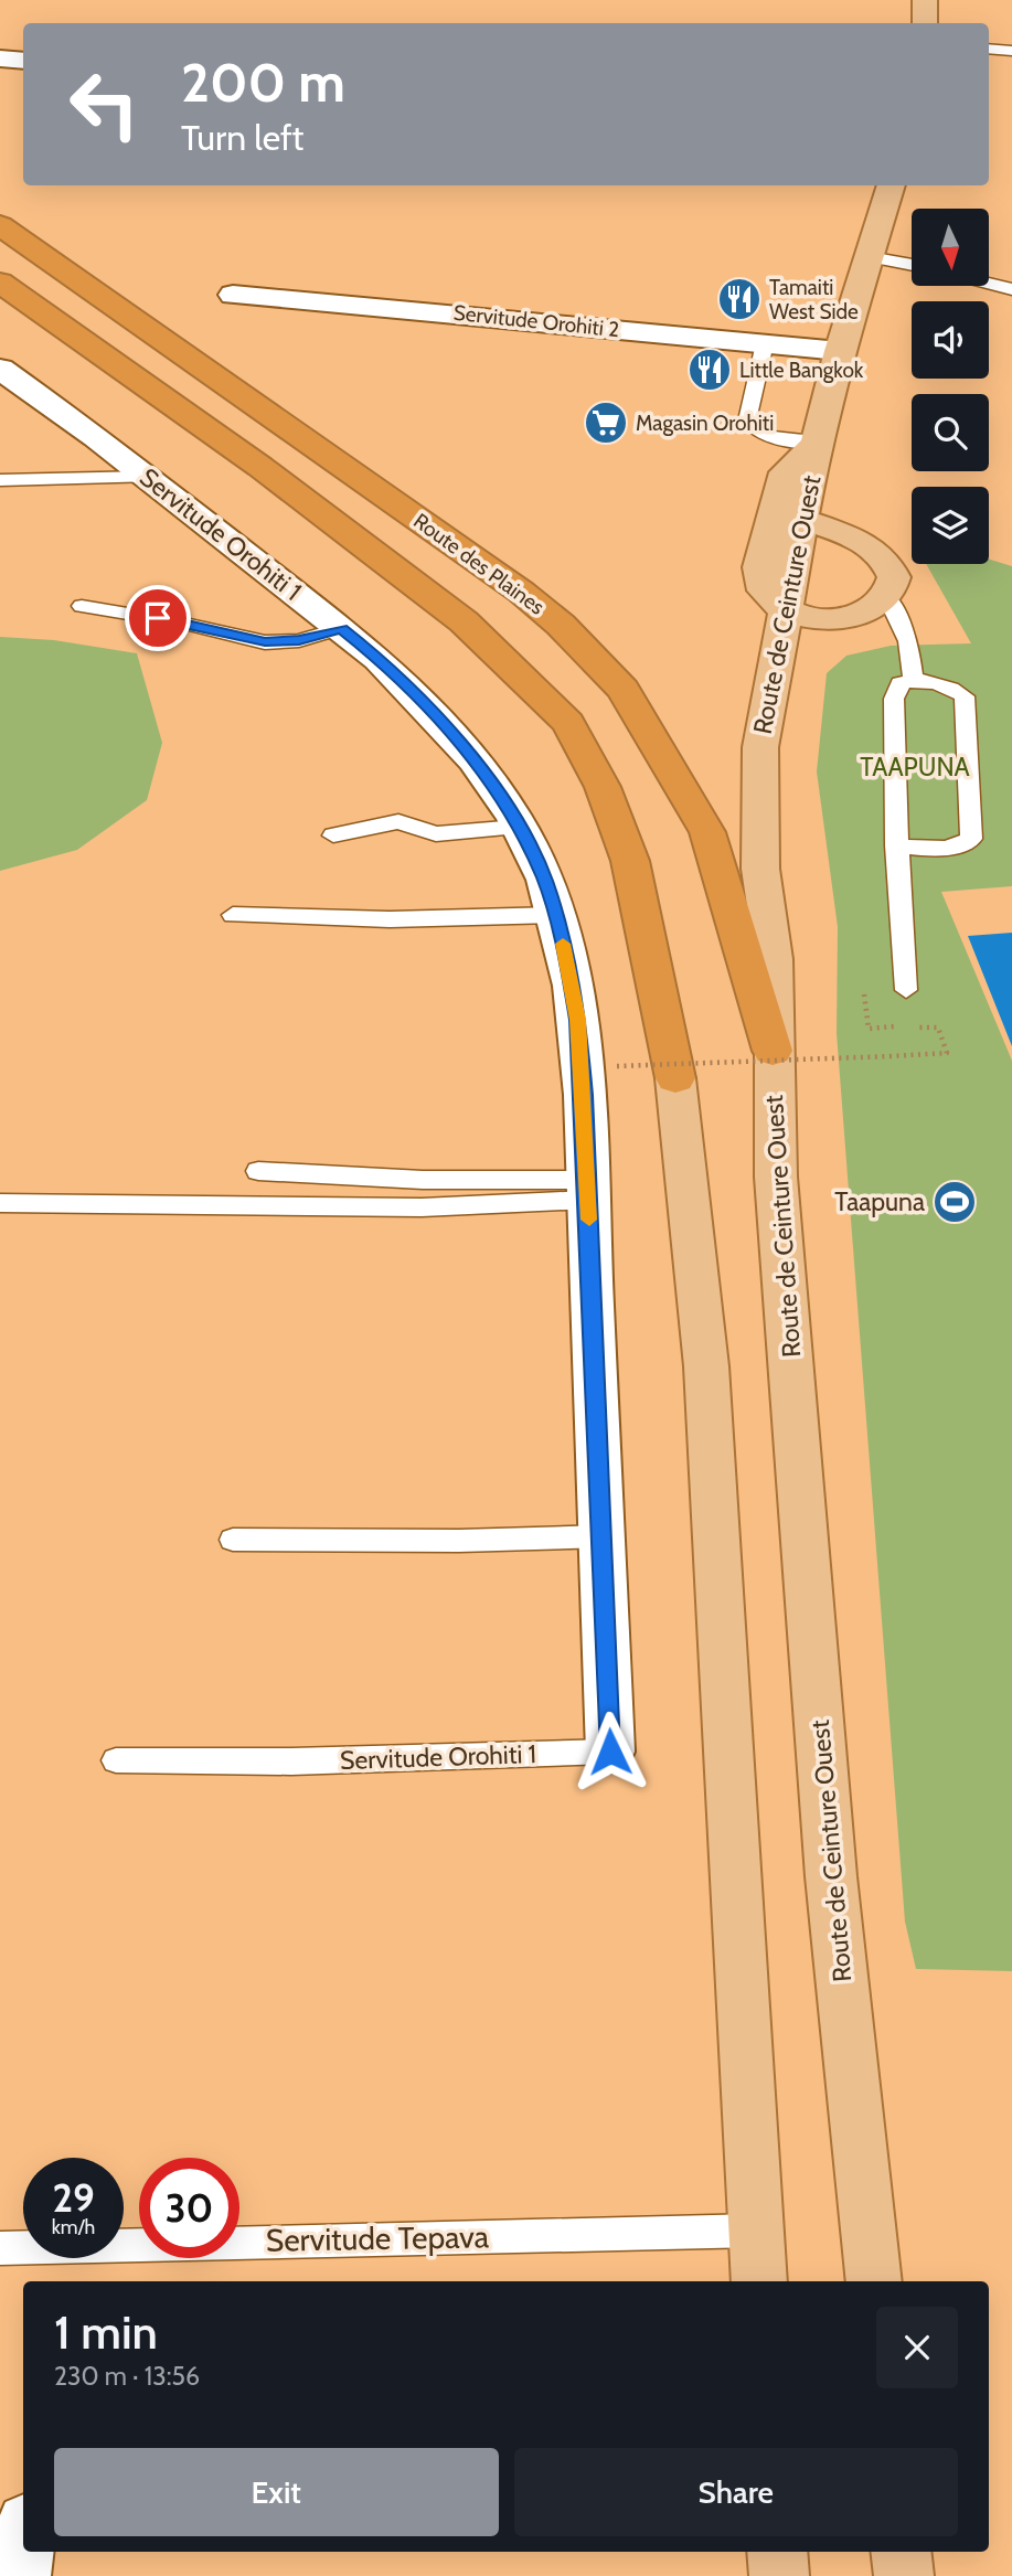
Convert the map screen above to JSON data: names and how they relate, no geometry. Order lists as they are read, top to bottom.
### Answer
{
  "streets": {
    "highway": ["Route des Plaines"],
    "main road": ["Route de Ceinture Ouest"],
    "street": ["Servitude Orohiti 2", "Servitude Orohiti 1"],
    "lane": ["Servitude Tepava"]
  },
  "crossings": [
    ["Servitude Orohiti 2", "Route de Ceinture Ouest"],
    ["Route des Plaines", "Route de Ceinture Ouest"]
  ],
  "parks": ["TAAPUNA"],
  "places": {
    "restaurant": ["Tamaiti West Side", "Little Bangkok"],
    "supermarket": ["Magasin Orohiti"],
    "sports": ["Taapuna"]
  },
  "north": "bottom",
  "page": {
    "turn": ["200 m", "Turn left"],
    "speed": "29 km/h",
    "limit": "30",
    "heading": ["1 min", "230 m · 13:56"],
    "buttons": ["Exit", "Share"]
  }
}
